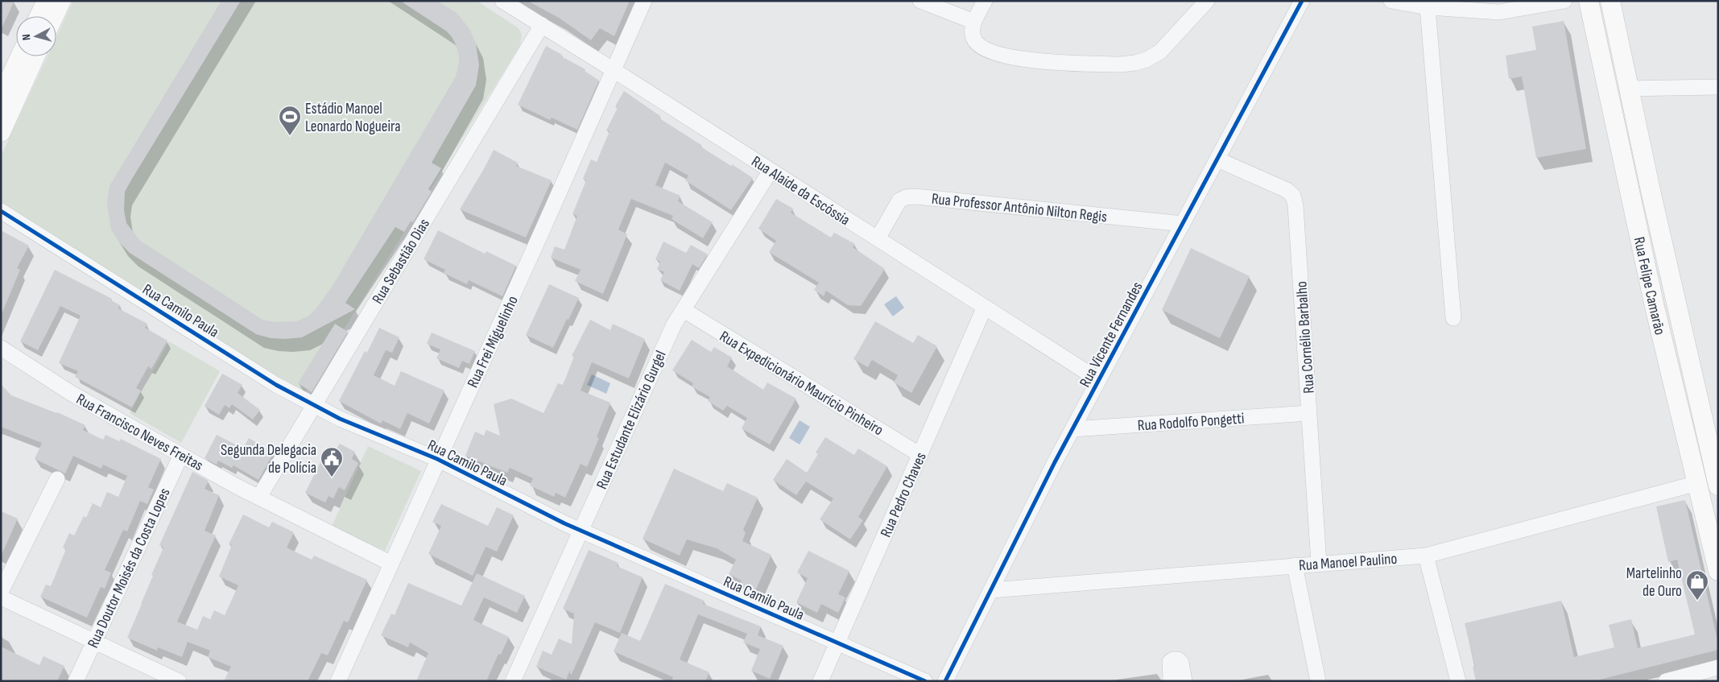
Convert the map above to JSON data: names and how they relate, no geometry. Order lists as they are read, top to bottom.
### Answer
{
  "streets": {
    "main road": ["Rua Felipe Camarão"],
    "street": [
      "Rua Alaide da Escóssia",
      "Rua Professor Antônio Nilton Regis",
      "Rua Sebastião Dias",
      "Rua Camilo Paula",
      "Rua Vicente Fernandes",
      "Rua Cornélio Barbalho",
      "Rua Frei Miguelinho",
      "Rua Expedicionário Maurício Pinheiro",
      "Rua Estudante Elizário Gurgel",
      "Rua Rodolfo Pongetti",
      "Rua Francisco Neves Freitas",
      "Rua Pedro Chaves",
      "Rua Manoel Paulino",
      "Rua Doutor Moisés da Costa Lopes"
    ]
  },
  "crossings": [
    ["Rua Alaide da Escóssia", "Rua Professor Antônio Nilton Regis"],
    ["Rua Alaide da Escóssia", "Rua Sebastião Dias"],
    ["Rua Alaide da Escóssia", "Rua Vicente Fernandes"],
    ["Rua Alaide da Escóssia", "Rua Frei Miguelinho"],
    ["Rua Alaide da Escóssia", "Rua Estudante Elizário Gurgel"],
    ["Rua Alaide da Escóssia", "Rua Pedro Chaves"],
    ["Rua Professor Antônio Nilton Regis", "Rua Vicente Fernandes"],
    ["Rua Sebastião Dias", "Rua Camilo Paula"],
    ["Rua Sebastião Dias", "Rua Francisco Neves Freitas"],
    ["Rua Felipe Camarão", "Rua Manoel Paulino"],
    ["Rua Camilo Paula", "Rua Frei Miguelinho"],
    ["Rua Camilo Paula", "Rua Estudante Elizário Gurgel"],
    ["Rua Camilo Paula", "Rua Pedro Chaves"],
    ["Rua Vicente Fernandes", "Rua Cornélio Barbalho"],
    ["Rua Vicente Fernandes", "Rua Rodolfo Pongetti"],
    ["Rua Vicente Fernandes", "Rua Manoel Paulino"],
    ["Rua Cornélio Barbalho", "Rua Rodolfo Pongetti"],
    ["Rua Cornélio Barbalho", "Rua Manoel Paulino"],
    ["Rua Frei Miguelinho", "Rua Francisco Neves Freitas"],
    ["Rua Expedicionário Maurício Pinheiro", "Rua Estudante Elizário Gurgel"],
    ["Rua Expedicionário Maurício Pinheiro", "Rua Pedro Chaves"],
    ["Rua Francisco Neves Freitas", "Rua Doutor Moisés da Costa Lopes"]
  ],
  "places": {
    "sports": ["Estádio Manoel Leonardo Nogueira"],
    "public building": ["Segunda Delegacia de Polícia"],
    "shop": ["Martelinho de Ouro"]
  },
  "north": "left"
}
